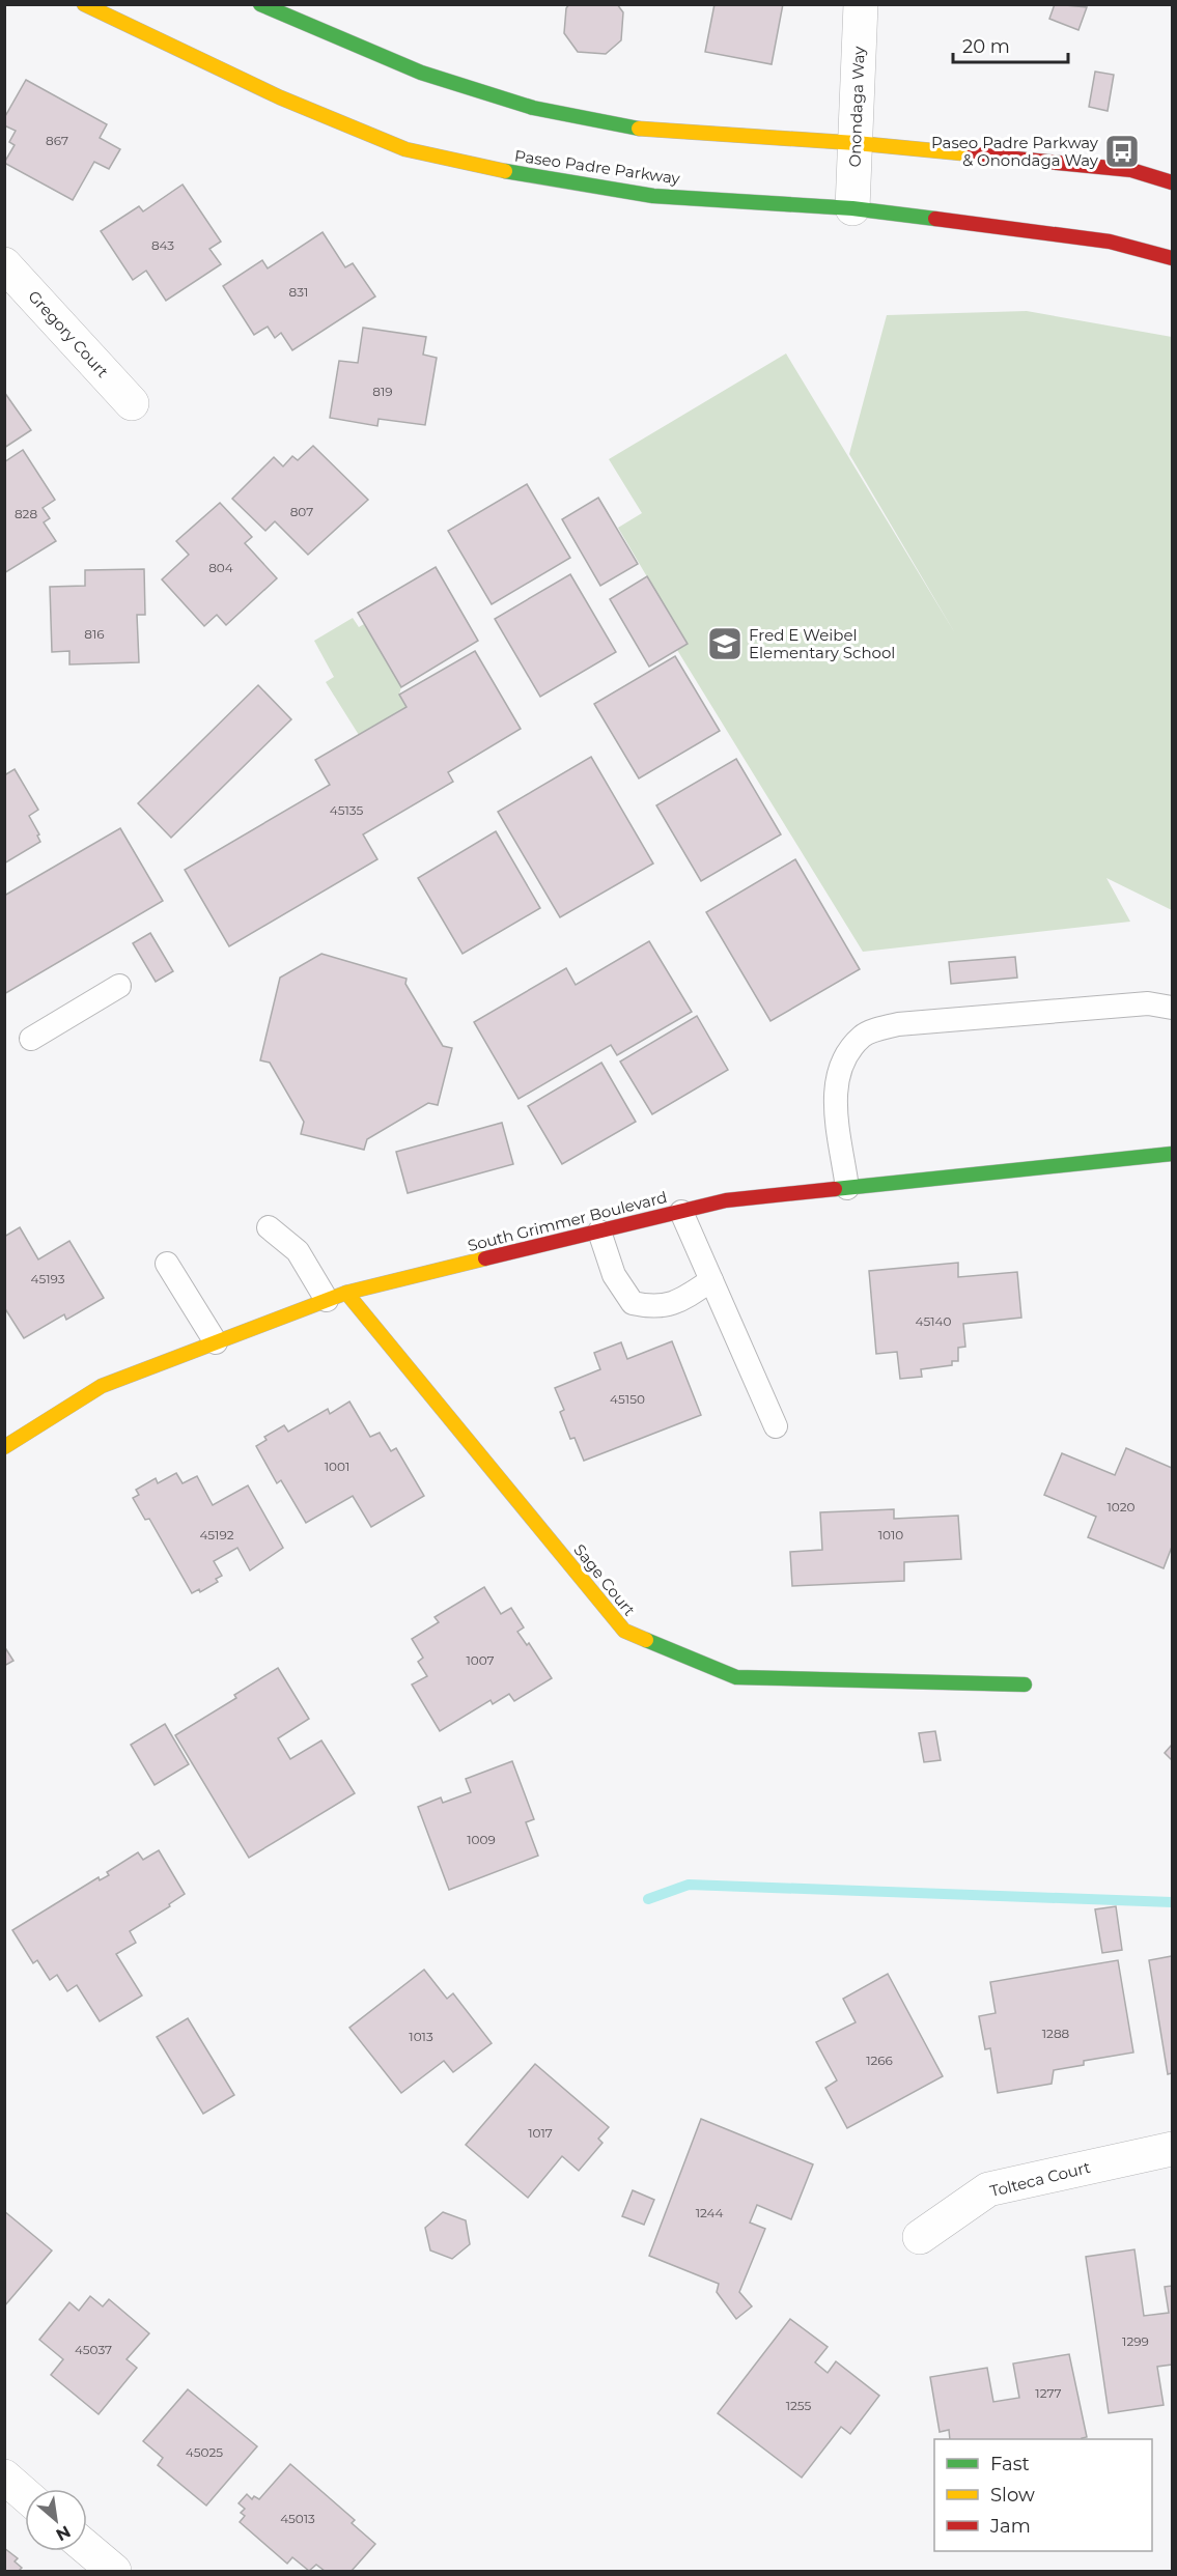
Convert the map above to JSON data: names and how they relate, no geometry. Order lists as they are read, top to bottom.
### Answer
{
  "streets": {
    "street": [
      "Onondaga Way",
      "Paseo Padre Parkway",
      "Gregory Court",
      "South Grimmer Boulevard",
      "Sage Court",
      "Tolteca Court"
    ]
  },
  "crossings": [
    ["Onondaga Way", "Paseo Padre Parkway"],
    ["South Grimmer Boulevard", "Sage Court"]
  ],
  "places": {
    "bus stop": ["Paseo Padre Parkway & Onondaga Way"],
    "school or university": ["Fred E Weibel Elementary School"]
  },
  "house_numbers": [
    "867",
    "843",
    "831",
    "819",
    "807",
    "828",
    "804",
    "816",
    "45135",
    "45193",
    "45140",
    "45150",
    "1001",
    "1020",
    "45192",
    "1010",
    "1007",
    "1009",
    "1288",
    "1013",
    "1266",
    "1017",
    "1244",
    "1299",
    "45037",
    "1277",
    "1255",
    "45025",
    "45013"
  ],
  "legend": ["Fast", "Slow", "Jam"],
  "scale_bar": "20 m",
  "north": "bottom right"
}
